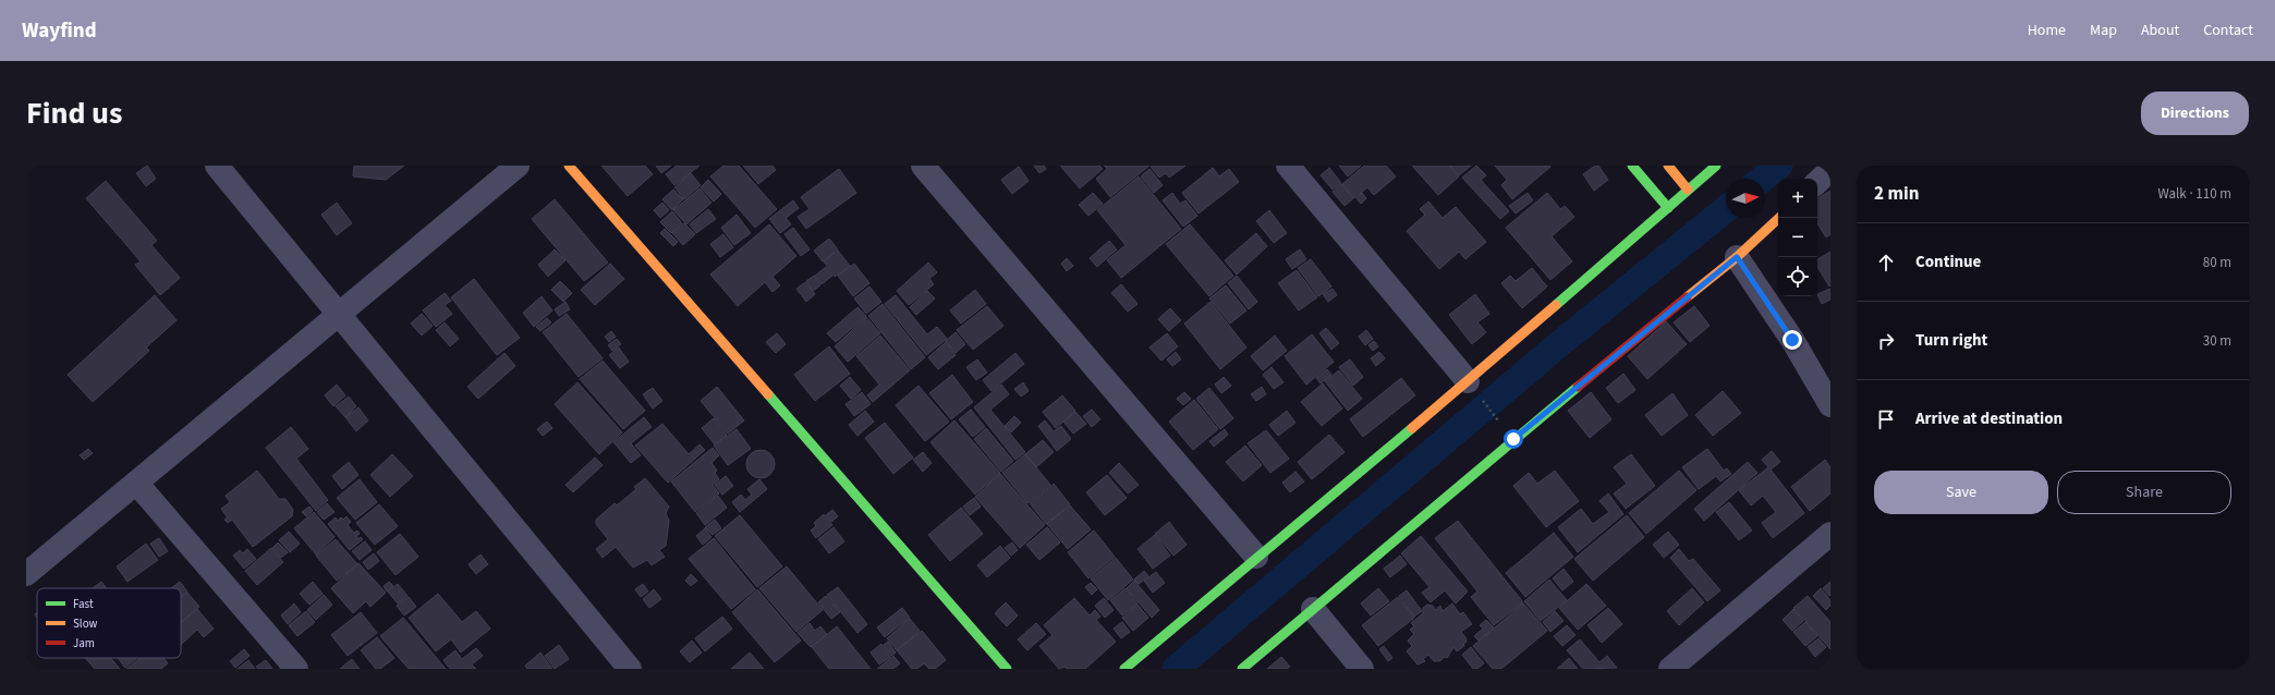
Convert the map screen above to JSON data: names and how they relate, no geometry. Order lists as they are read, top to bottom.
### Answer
{
  "legend": ["Fast", "Slow", "Jam"],
  "north": "right",
  "page": {
    "header": "Wayfind",
    "nav": [
      "Home",
      "Map",
      "About",
      "Contact"
    ],
    "title": "Find us",
    "buttons": [
      "Directions",
      ["Save", "Share"]
    ],
    "heading": ["2 min", "Walk · 110 m"],
    "map_buttons": ["+", "−"],
    "list": [
      ["Continue", "80 m"],
      ["Turn right", "30 m"],
      "Arrive at destination"
    ]
  }
}
